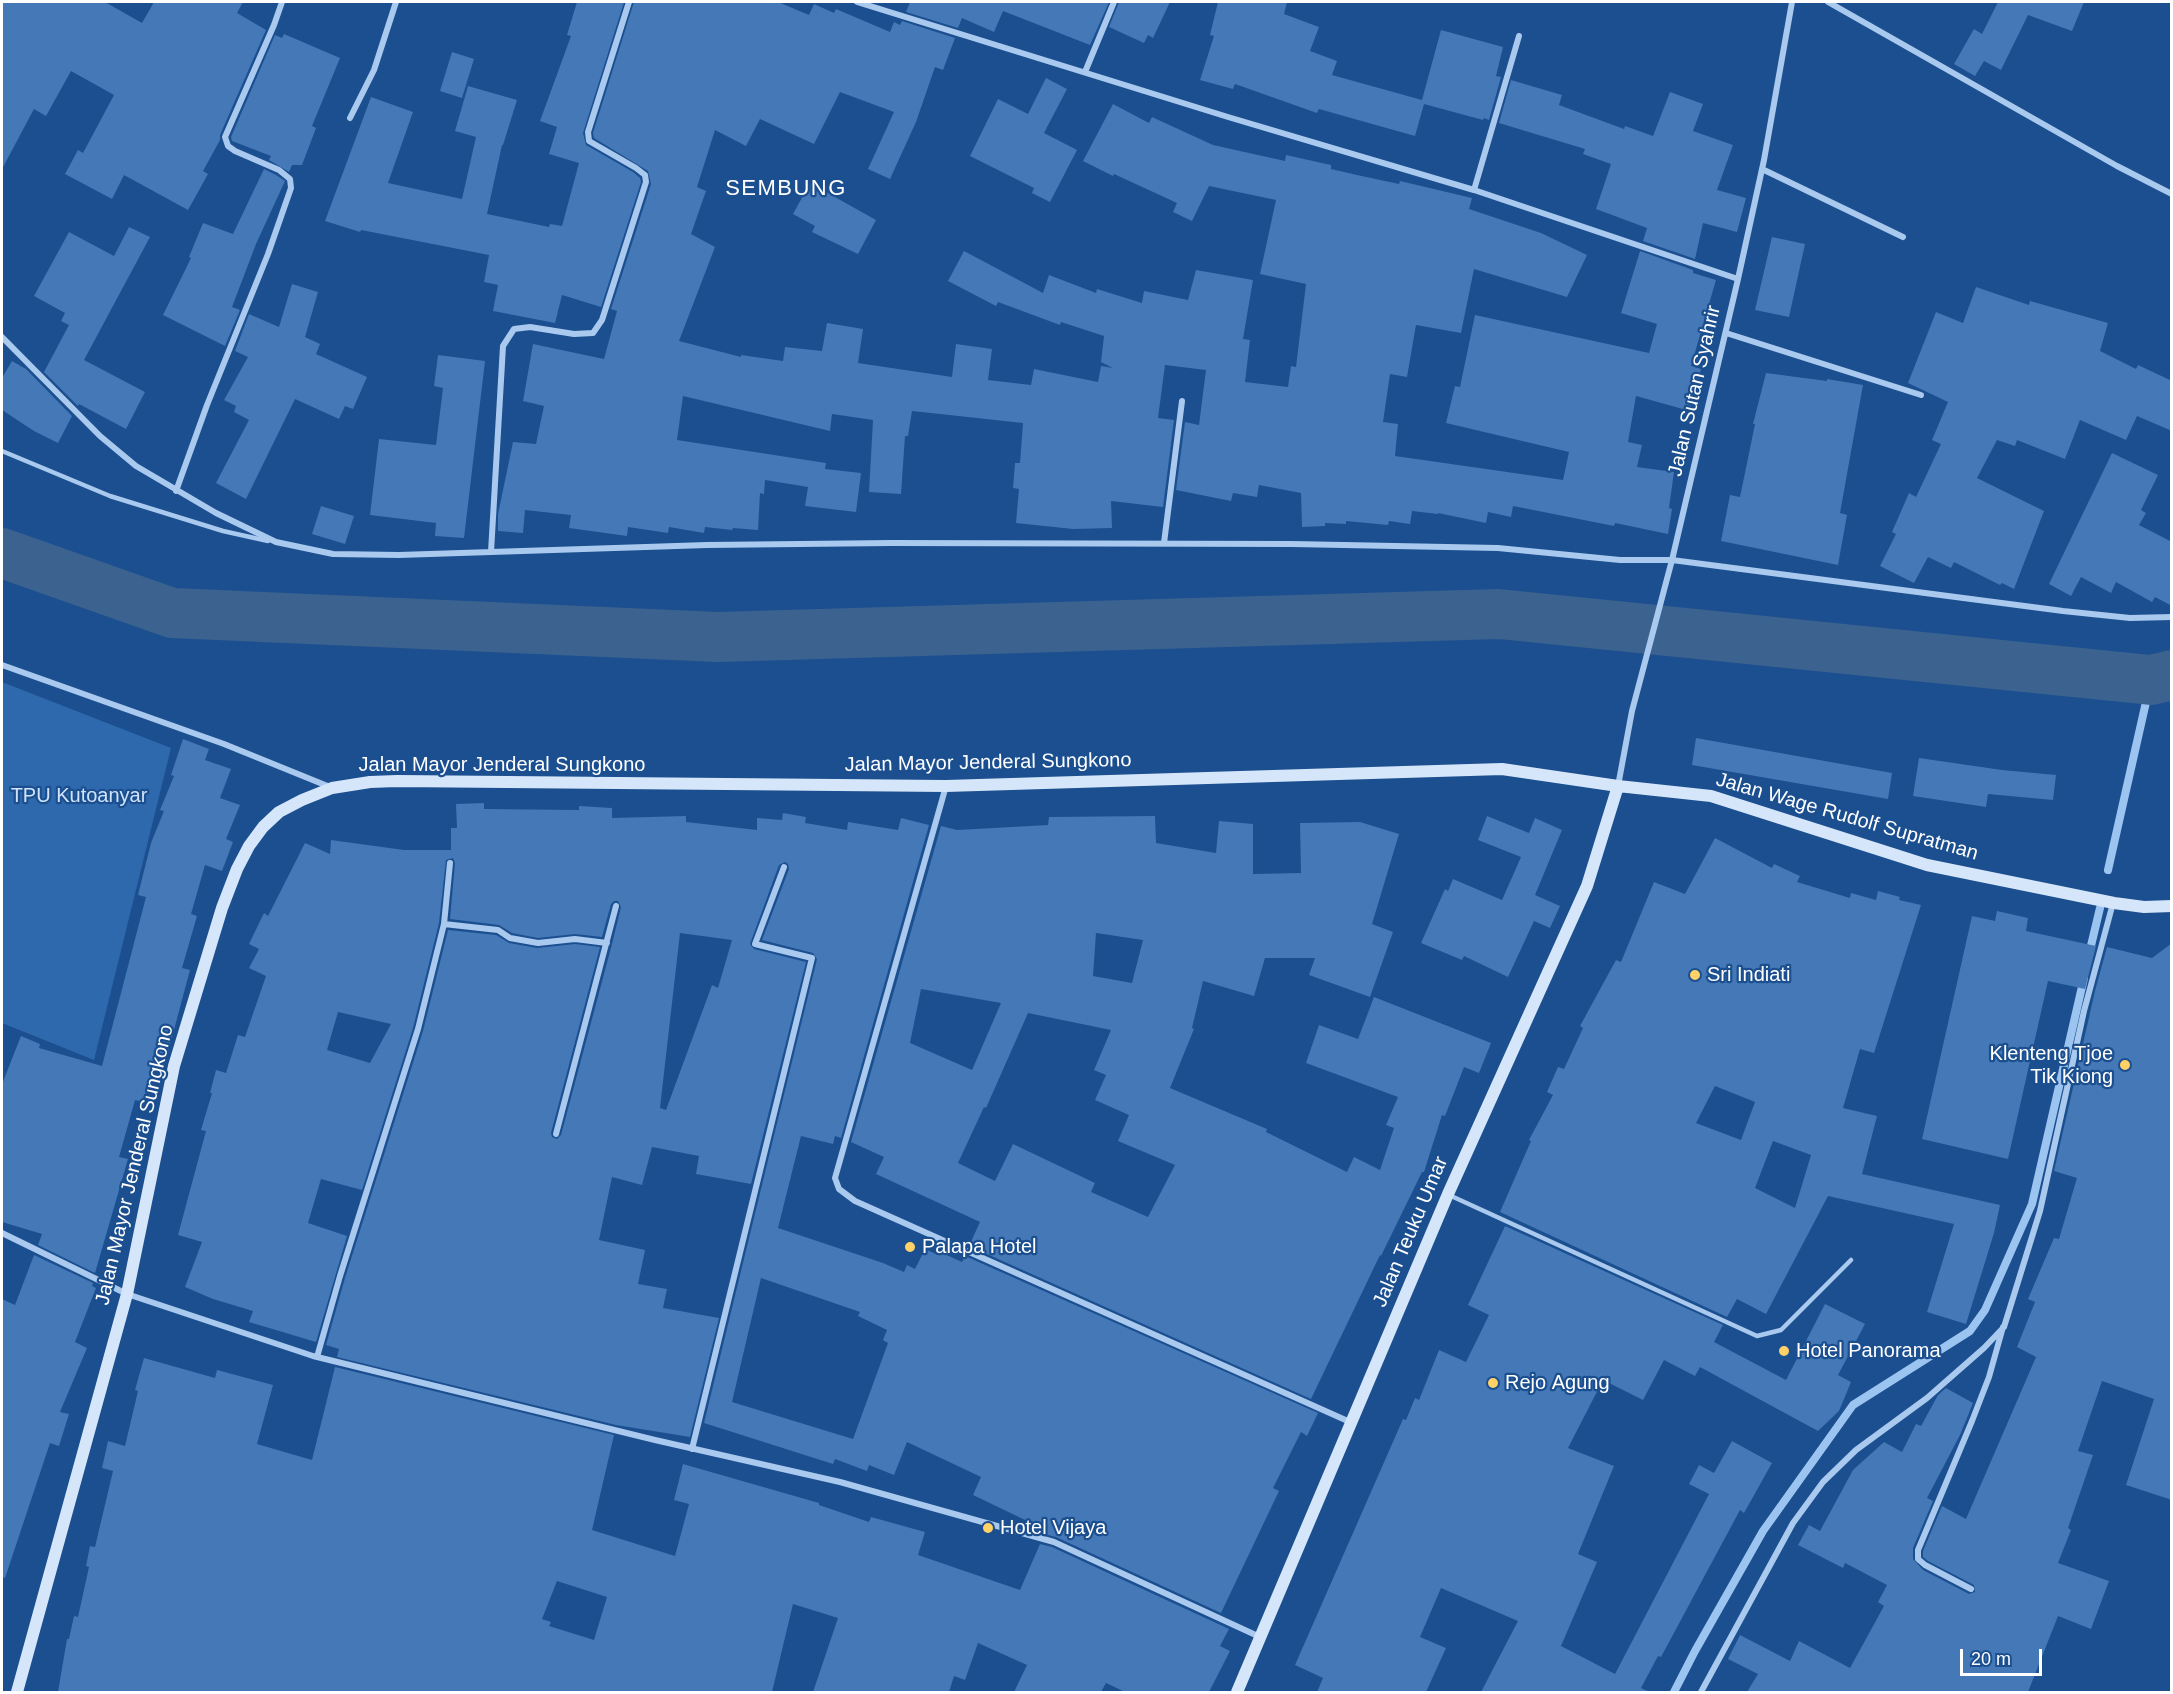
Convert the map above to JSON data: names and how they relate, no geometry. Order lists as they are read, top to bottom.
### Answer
{
  "streets": {
    "main road": ["Jalan Mayor Jenderal Sungkono", "Jalan Wage Rudolf Supratman", "Jalan Teuku Umar"],
    "street": ["Jalan Sutan Syahrir"]
  },
  "crossings": [
    ["Jalan Sutan Syahrir", "Jalan Mayor Jenderal Sungkono"],
    ["Jalan Sutan Syahrir", "Jalan Wage Rudolf Supratman"],
    ["Jalan Sutan Syahrir", "Jalan Teuku Umar"],
    ["Jalan Mayor Jenderal Sungkono", "Jalan Wage Rudolf Supratman"],
    ["Jalan Mayor Jenderal Sungkono", "Jalan Teuku Umar"],
    ["Jalan Wage Rudolf Supratman", "Jalan Teuku Umar"]
  ],
  "districts": ["SEMBUNG"],
  "parks": ["TPU Kutoanyar"],
  "places": [
    "Sri Indiati",
    "Klenteng Tjoe Tik Kiong",
    "Palapa Hotel",
    "Hotel Panorama",
    "Rejo Agung",
    "Hotel Vijaya"
  ],
  "scale_bar": "20 m"
}
